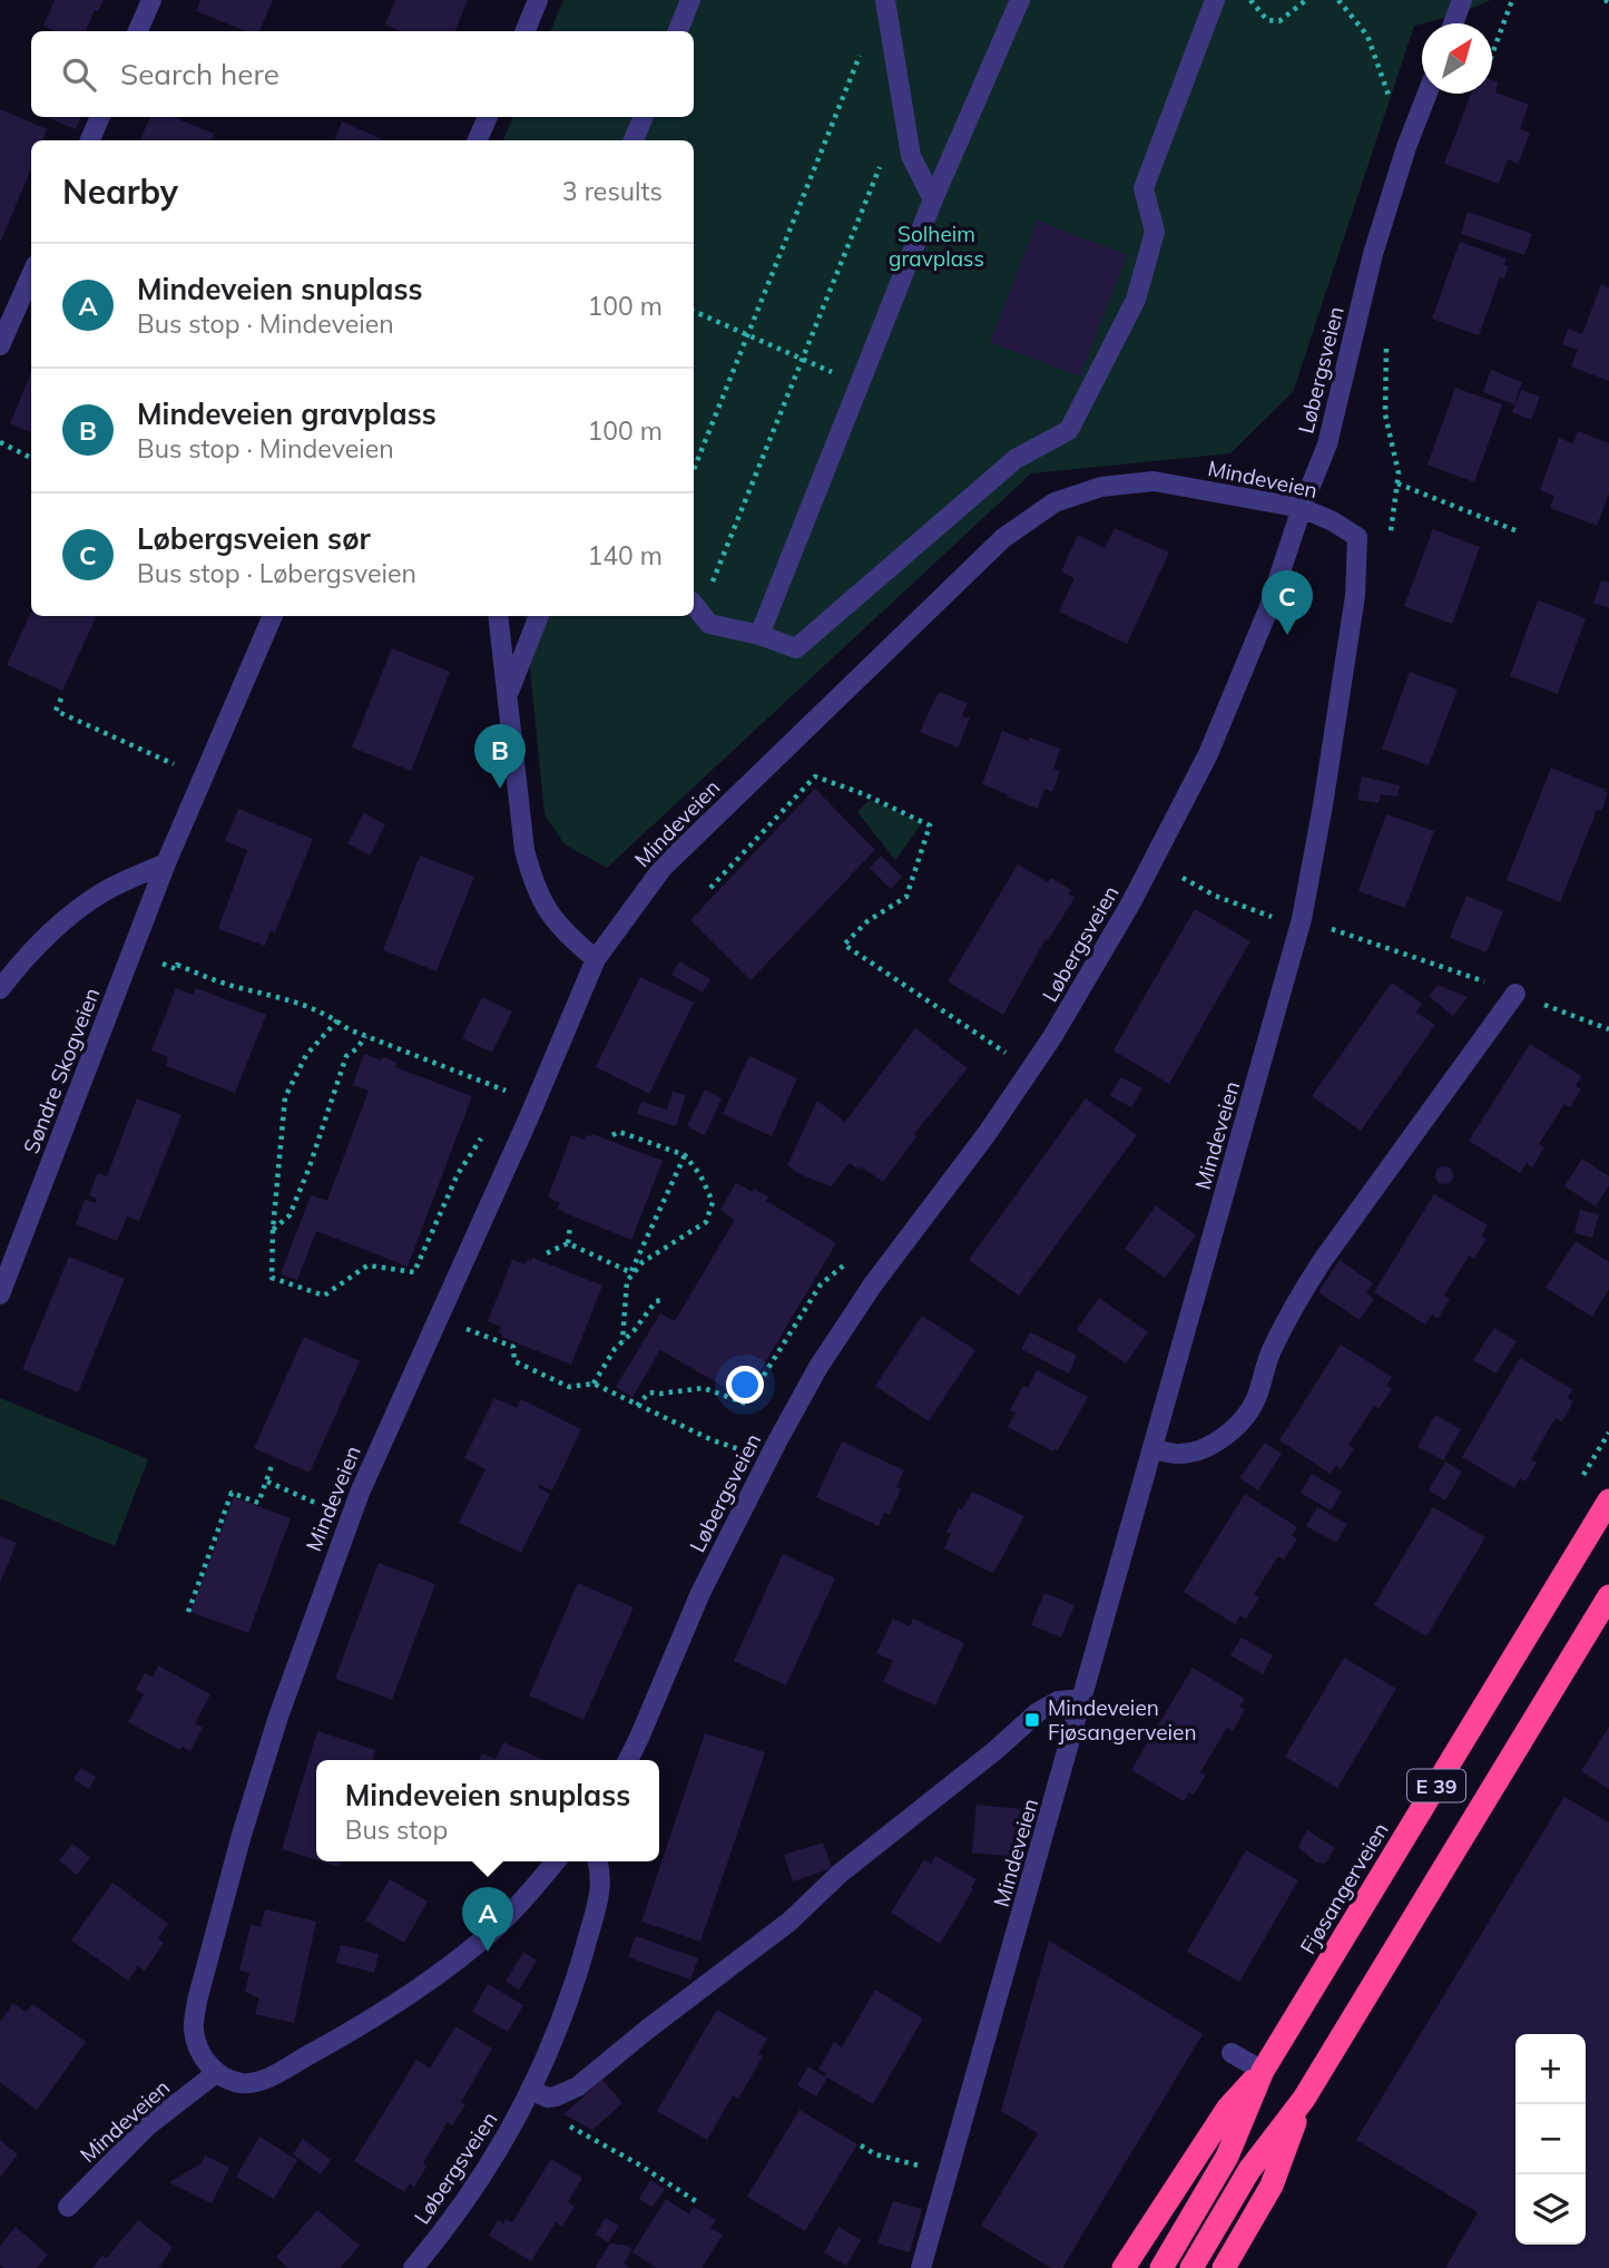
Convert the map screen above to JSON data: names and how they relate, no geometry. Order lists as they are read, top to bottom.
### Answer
{
  "streets": {
    "highway": ["E 39", "Fjøsangerveien"],
    "street": ["Løbergsveien", "Mindeveien", "Søndre Skogveien"]
  },
  "crossings": [
    ["Løbergsveien", "Mindeveien"],
    ["E 39", "Fjøsangerveien"]
  ],
  "parks": ["Solheim gravplass"],
  "places": {
    "transit": ["Mindeveien Fjøsangerveien"]
  },
  "north": "top right",
  "page": {
    "search": "Search here",
    "heading": ["Nearby", "3 results"],
    "list": [
      {
        "mark": "A",
        "name": "Mindeveien snuplass",
        "note": "Bus stop · Mindeveien",
        "value": "100 m"
      },
      {
        "mark": "B",
        "name": "Mindeveien gravplass",
        "note": "Bus stop · Mindeveien",
        "value": "100 m"
      },
      {
        "mark": "C",
        "name": "Løbergsveien sør",
        "note": "Bus stop · Løbergsveien",
        "value": "140 m"
      }
    ],
    "pins": ["C", "B", "A"],
    "popup": ["Mindeveien snuplass", "Bus stop"],
    "map_buttons": ["+", "−"]
  }
}
